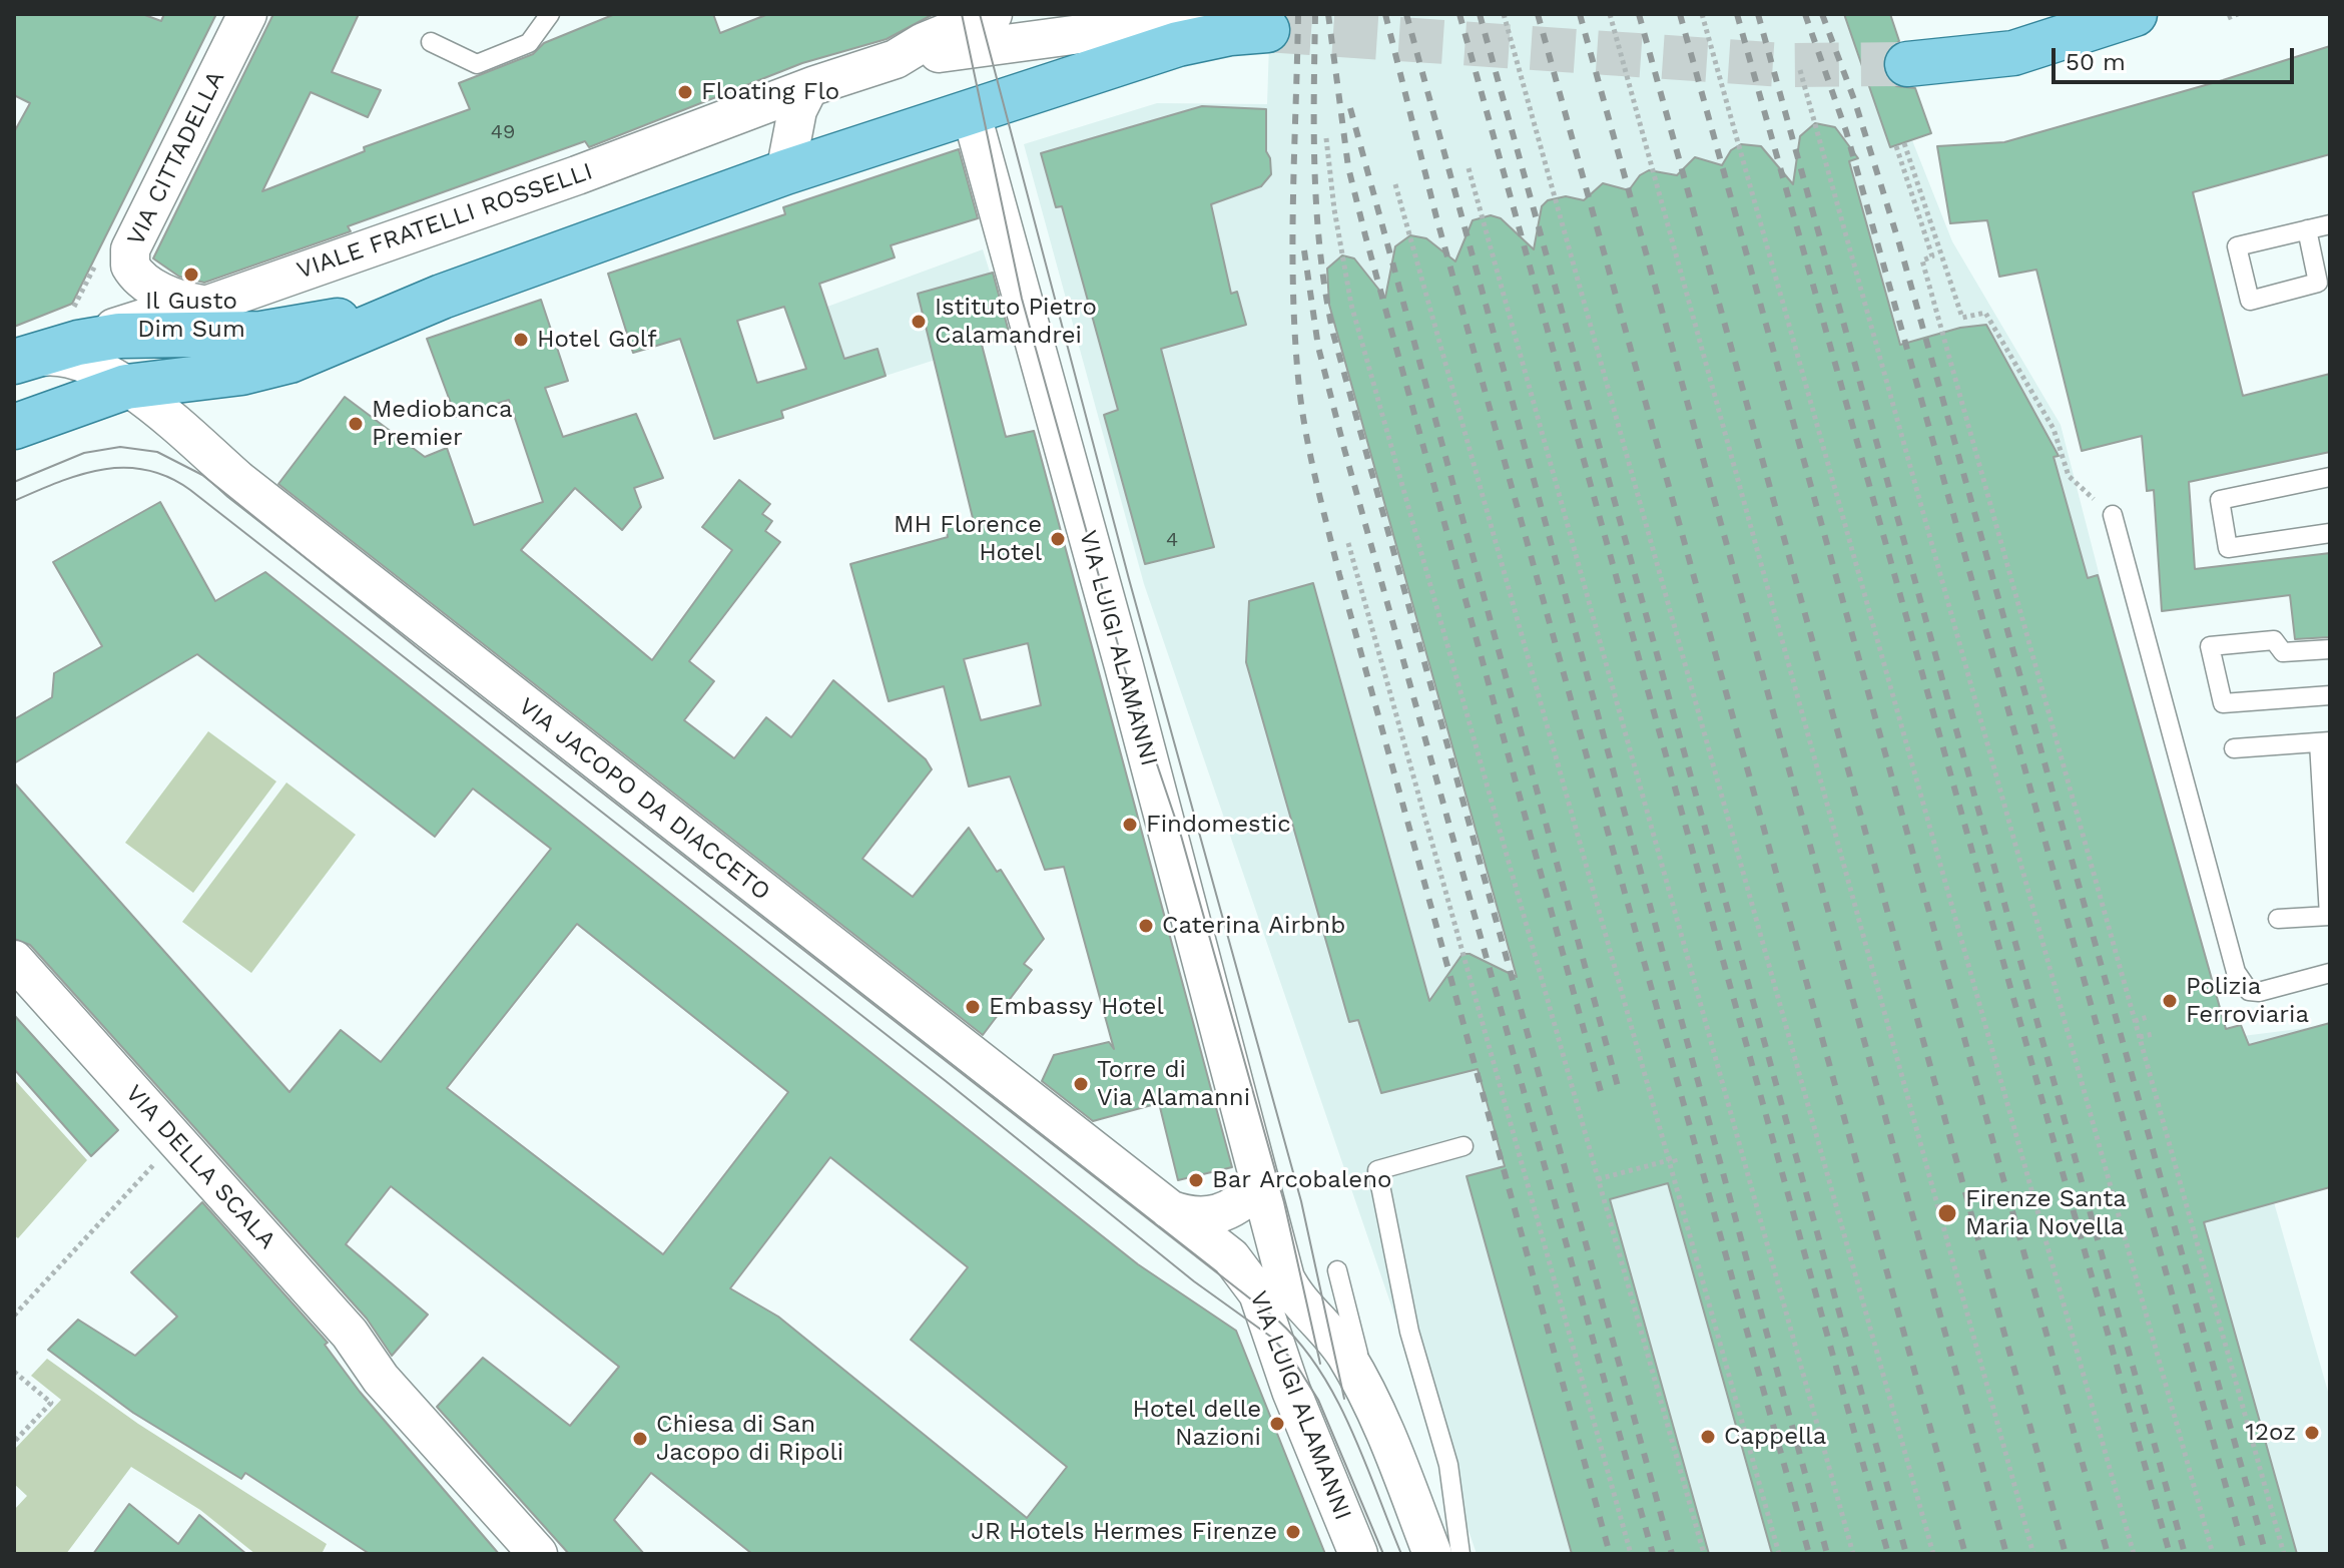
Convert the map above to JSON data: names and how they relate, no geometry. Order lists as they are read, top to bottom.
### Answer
{
  "streets": {
    "main road": ["VIALE FRATELLI ROSSELLI"],
    "street": [
      "VIA CITTADELLA",
      "VIA LUIGI ALAMANNI",
      "VIA JACOPO DA DIACCETO",
      "VIA DELLA SCALA"
    ]
  },
  "crossings": [
    ["VIA CITTADELLA", "VIALE FRATELLI ROSSELLI"],
    ["VIALE FRATELLI ROSSELLI", "VIA JACOPO DA DIACCETO"],
    ["VIA LUIGI ALAMANNI", "VIA JACOPO DA DIACCETO"]
  ],
  "places": [
    "Floating Flo",
    "Il Gusto Dim Sum",
    "Istituto Pietro Calamandrei",
    "Hotel Golf",
    "Mediobanca Premier",
    "MH Florence Hotel",
    "Findomestic",
    "Caterina Airbnb",
    "Polizia Ferroviaria",
    "Embassy Hotel",
    "Torre di Via Alamanni",
    "Bar Arcobaleno",
    "Firenze Santa Maria Novella",
    "Hotel delle Nazioni",
    "12oz",
    "Cappella",
    "Chiesa di San Jacopo di Ripoli",
    "JR Hotels Hermes Firenze"
  ],
  "house_numbers": ["49", "4"],
  "scale_bar": "50 m"
}
